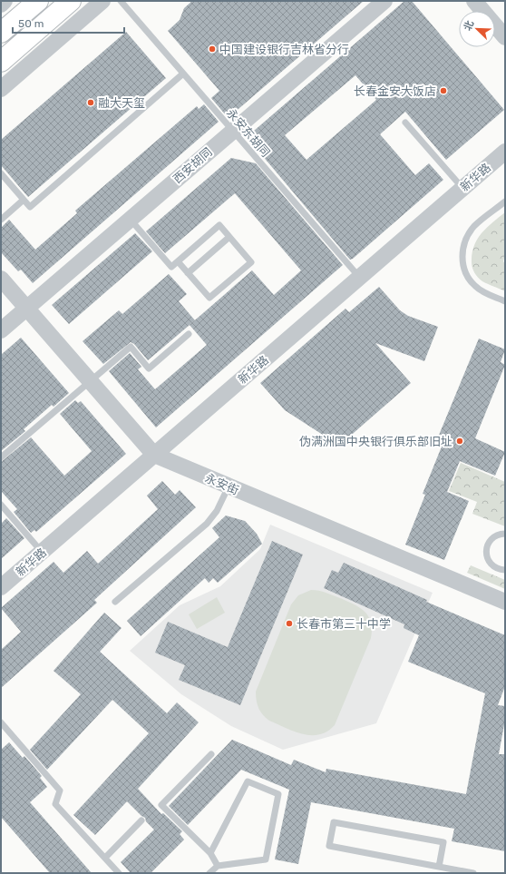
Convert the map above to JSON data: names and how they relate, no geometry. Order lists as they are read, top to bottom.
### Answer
{
  "streets": {
    "street": ["西安胡同", "新华路", "永安街"],
    "lane": ["永安东胡同"]
  },
  "crossings": [
    ["永安东胡同", "西安胡同"],
    ["永安东胡同", "新华路"],
    ["西安胡同", "永安街"],
    ["新华路", "永安街"]
  ],
  "places": [
    "中国建设银行吉林省分行",
    "长春金安大饭店",
    "融大天玺",
    "伪满洲国中央银行俱乐部旧址",
    "长春市第三十中学"
  ],
  "scale_bar": "50 m",
  "north": "top left"
}
